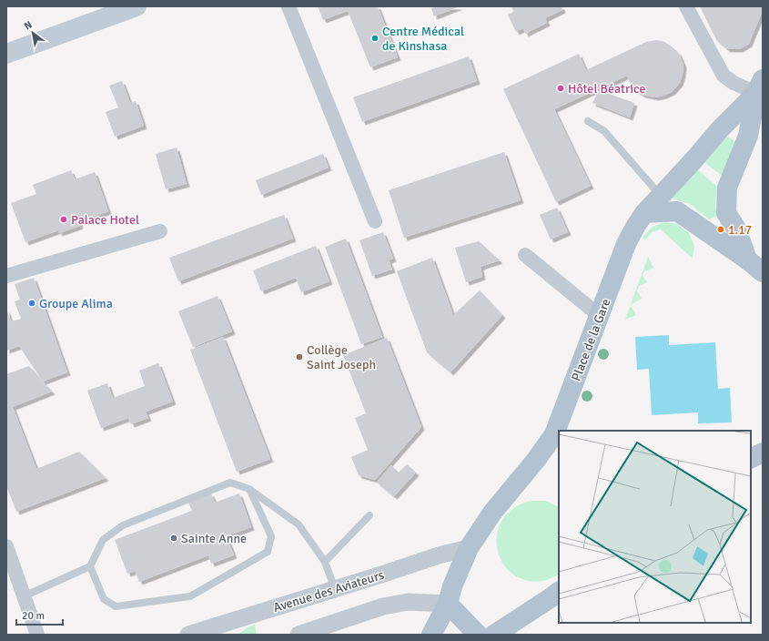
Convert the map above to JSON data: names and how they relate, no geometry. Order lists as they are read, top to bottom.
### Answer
{
  "streets": {
    "main road": ["Place de la Gare"],
    "street": ["Avenue des Aviateurs"]
  },
  "crossings": [
    ["Place de la Gare", "Avenue des Aviateurs"]
  ],
  "places": [
    "Centre Médical de Kinshasa",
    "Hôtel Béatrice",
    "Palace Hotel",
    "1.17",
    "Groupe Alima",
    "Collège Saint Joseph",
    "Sainte Anne"
  ],
  "scale_bar": "20 m",
  "north": "top left"
}
